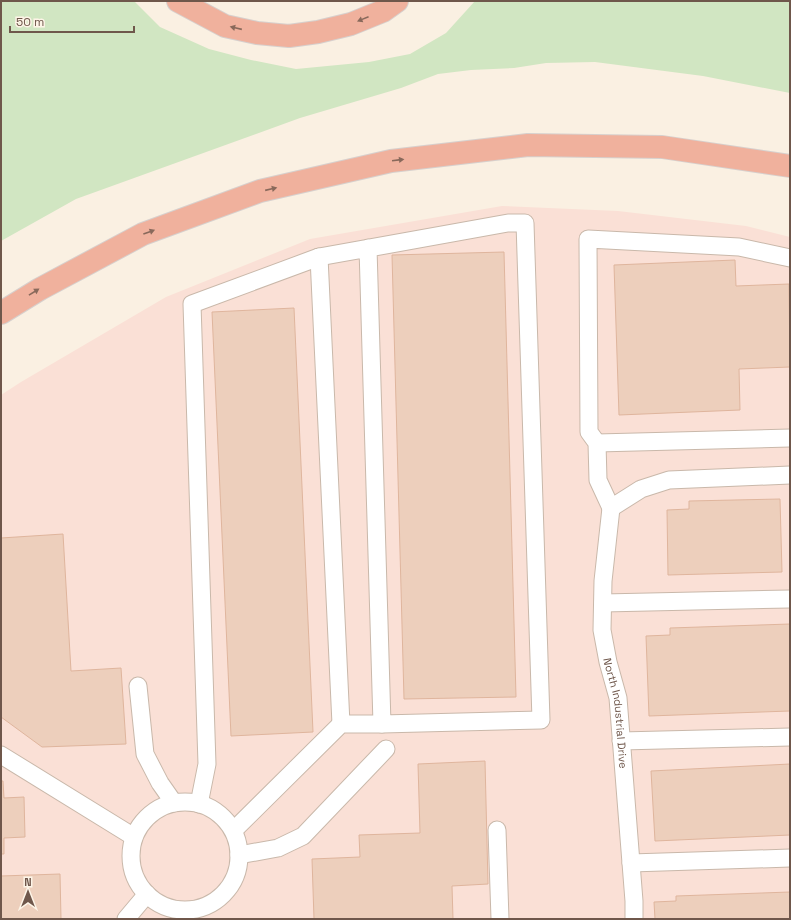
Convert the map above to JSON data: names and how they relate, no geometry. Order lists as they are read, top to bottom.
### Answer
{
  "streets": {
    "street": ["North Industrial Drive"]
  },
  "scale_bar": "50 m",
  "north": "top"
}
